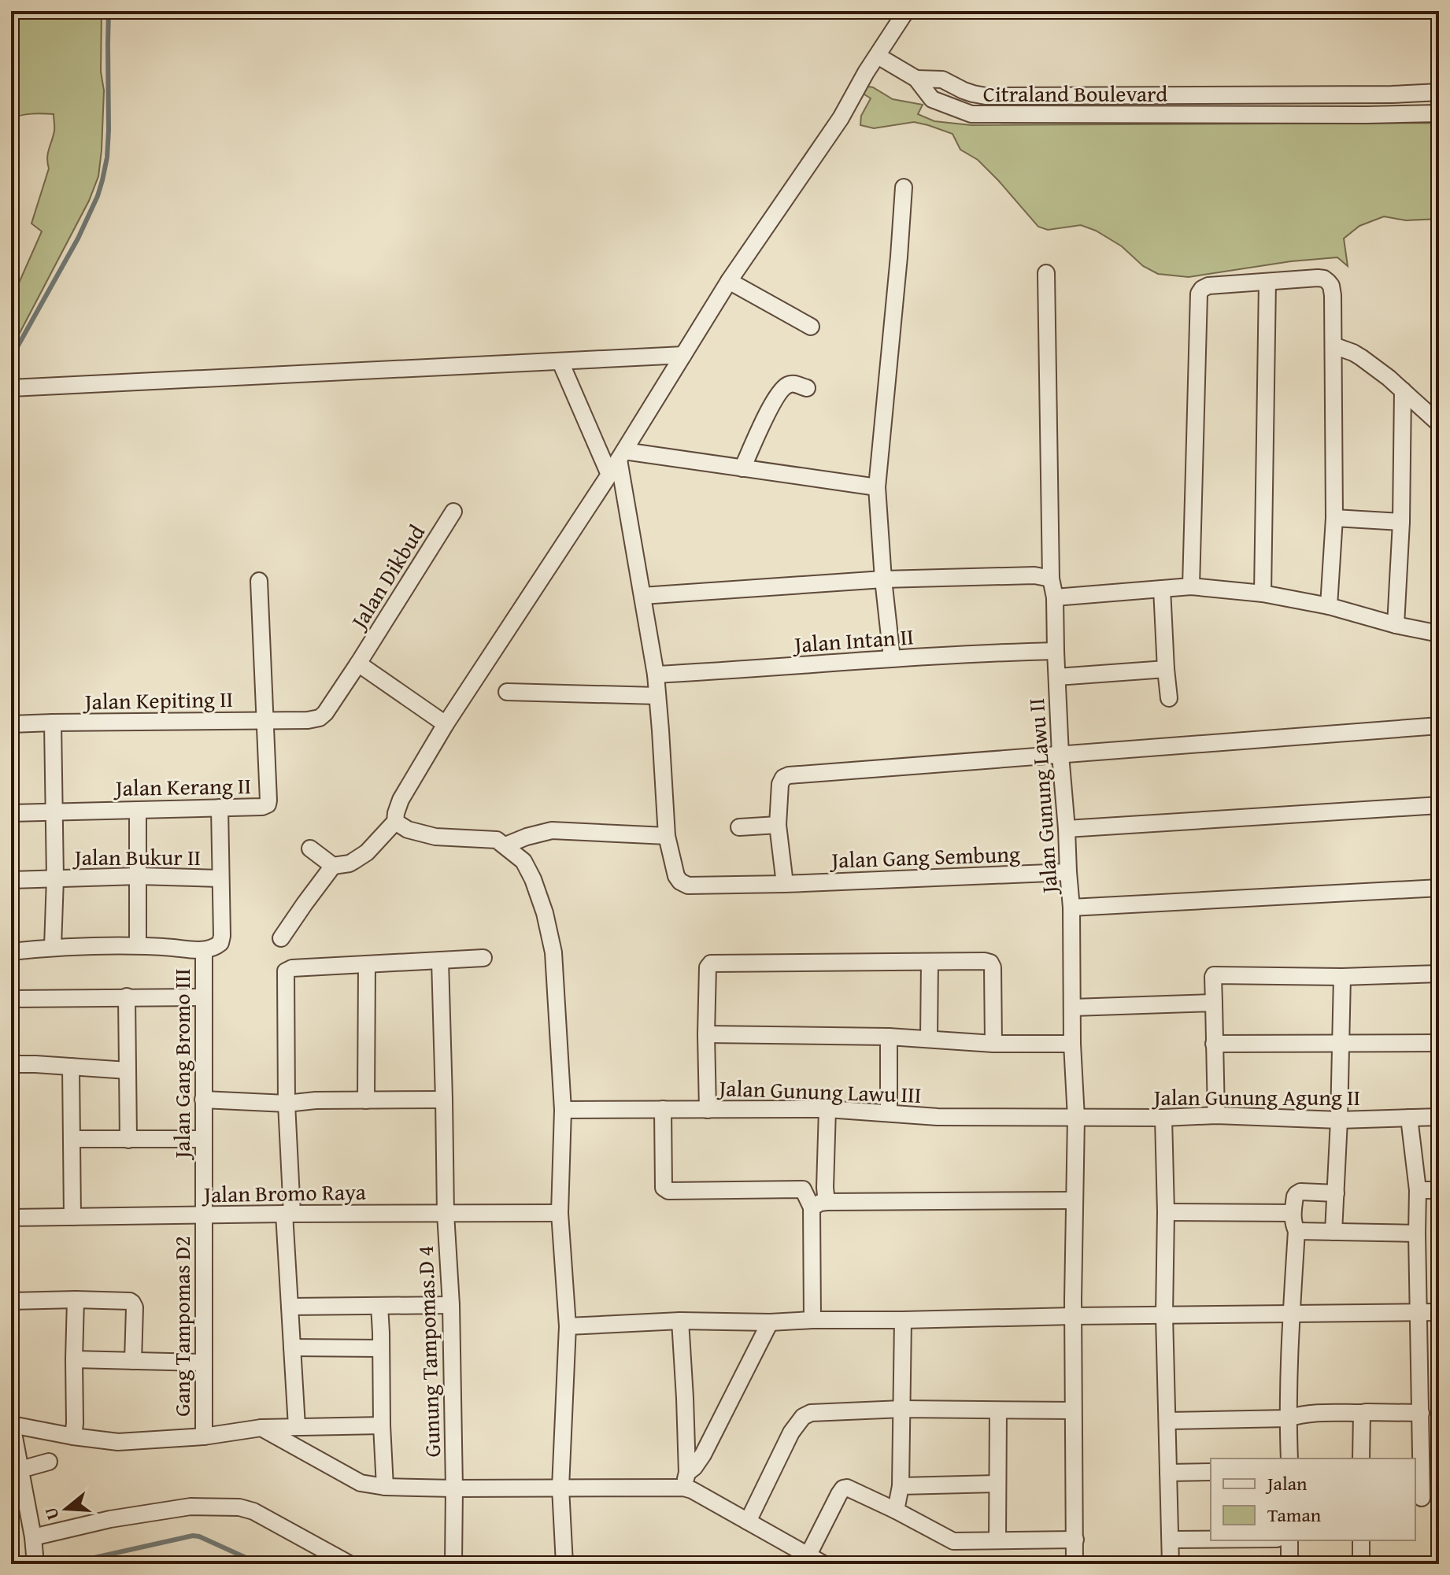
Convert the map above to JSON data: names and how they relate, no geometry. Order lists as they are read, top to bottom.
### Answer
{
  "streets": {
    "street": [
      "Citraland Boulevard",
      "Jalan Dikbud",
      "Jalan Intan II",
      "Jalan Kepiting II",
      "Jalan Kerang II",
      "Jalan Gunung Lawu II",
      "Jalan Bukur II",
      "Jalan Gang Sembung",
      "Jalan Gang Bromo III",
      "Jalan Gunung Lawu III",
      "Jalan Gunung Agung II",
      "Jalan Bromo Raya",
      "Gang Tampomas D2",
      "Gunung Tampomas.D 4"
    ]
  },
  "crossings": [
    ["Jalan Dikbud", "Jalan Kepiting II"],
    ["Jalan Dikbud", "Jalan Kerang II"],
    ["Jalan Intan II", "Jalan Gunung Lawu II"],
    ["Jalan Intan II", "Jalan Gang Sembung"],
    ["Jalan Kepiting II", "Jalan Kerang II"],
    ["Jalan Gunung Lawu II", "Jalan Gang Sembung"],
    ["Jalan Gunung Lawu II", "Jalan Gunung Lawu III"],
    ["Jalan Gunung Lawu II", "Jalan Gunung Agung II"],
    ["Jalan Gang Bromo III", "Jalan Bromo Raya"],
    ["Jalan Gang Bromo III", "Gang Tampomas D2"],
    ["Jalan Gunung Lawu III", "Jalan Gunung Agung II"],
    ["Jalan Bromo Raya", "Gang Tampomas D2"],
    ["Jalan Bromo Raya", "Gunung Tampomas.D 4"]
  ],
  "legend": ["Jalan", "Taman"],
  "north": "left"
}
